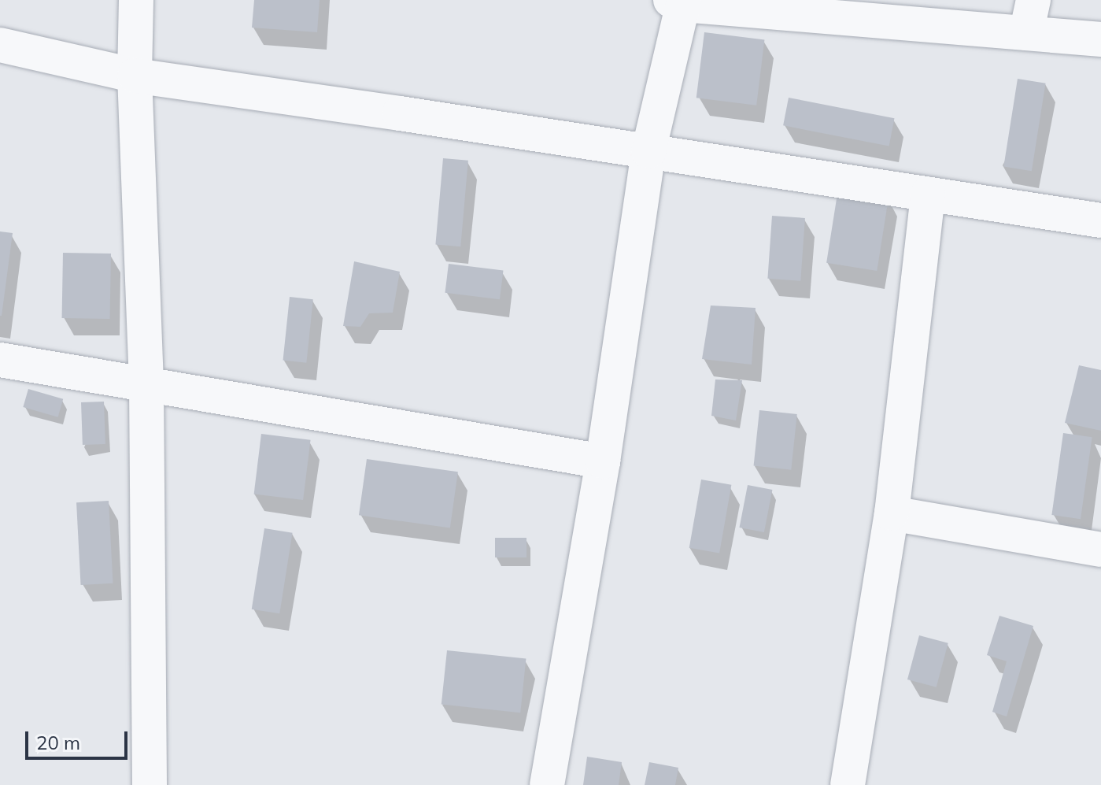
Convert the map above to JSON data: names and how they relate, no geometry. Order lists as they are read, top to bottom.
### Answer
{
  "scale_bar": "20 m"
}
